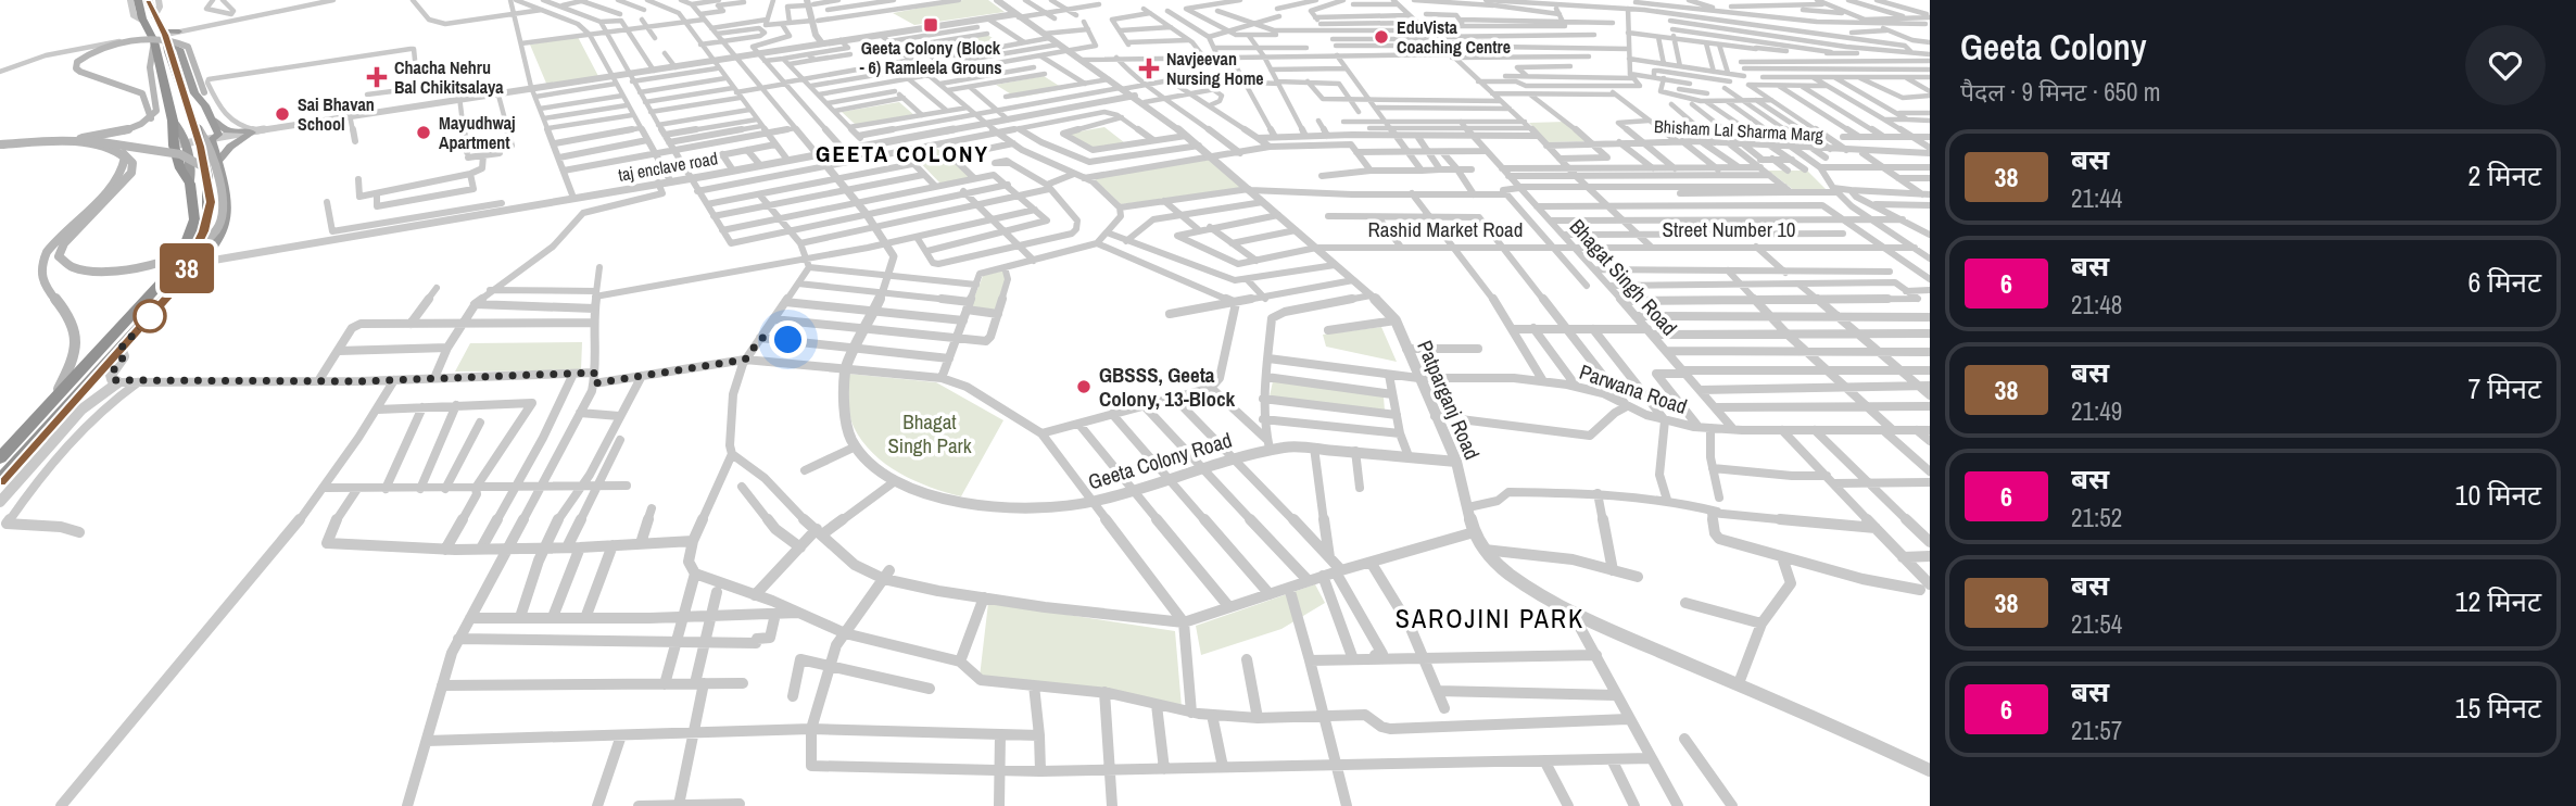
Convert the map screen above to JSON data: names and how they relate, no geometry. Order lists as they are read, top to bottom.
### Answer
{
  "streets": {
    "street": [
      "Bhisham Lal Sharma Marg",
      "taj enclave road",
      "Rashid Market Road",
      "Street Number 10",
      "Bhagat Singh Road",
      "Parwana Road",
      "Patparganj Road",
      "Geeta Colony Road"
    ]
  },
  "crossings": [
    ["taj enclave road", "Patparganj Road"],
    ["Rashid Market Road", "Street Number 10"],
    ["Rashid Market Road", "Bhagat Singh Road"],
    ["Rashid Market Road", "Patparganj Road"],
    ["Street Number 10", "Bhagat Singh Road"],
    ["Bhagat Singh Road", "Parwana Road"],
    ["Parwana Road", "Patparganj Road"],
    ["Patparganj Road", "Geeta Colony Road"]
  ],
  "districts": ["GEETA COLONY", "SAROJINI PARK"],
  "parks": ["Bhagat Singh Park"],
  "places": {
    "transit": ["Geeta Colony (Block - 6) Ramleela Grouns"],
    "other": [
      "EduVista Coaching Centre",
      "Sai Bhavan School",
      "Mayudhwaj Apartment",
      "GBSSS, Geeta Colony, 13-Block"
    ],
    "health": ["Navjeevan Nursing Home", "Chacha Nehru Bal Chikitsalaya"]
  },
  "lines": ["bus line 38"],
  "page": {
    "on_map": "38",
    "heading": ["Geeta Colony", "पैदल · 9 मिनट · 650 m"],
    "list": [
      {
        "mark": "38",
        "name": "बस",
        "note": "21:44",
        "value": "2 मिनट"
      },
      {
        "mark": "6",
        "name": "बस",
        "note": "21:48",
        "value": "6 मिनट"
      },
      {
        "mark": "38",
        "name": "बस",
        "note": "21:49",
        "value": "7 मिनट"
      },
      {
        "mark": "6",
        "name": "बस",
        "note": "21:52",
        "value": "10 मिनट"
      },
      {
        "mark": "38",
        "name": "बस",
        "note": "21:54",
        "value": "12 मिनट"
      },
      {
        "mark": "6",
        "name": "बस",
        "note": "21:57",
        "value": "15 मिनट"
      }
    ]
  }
}
